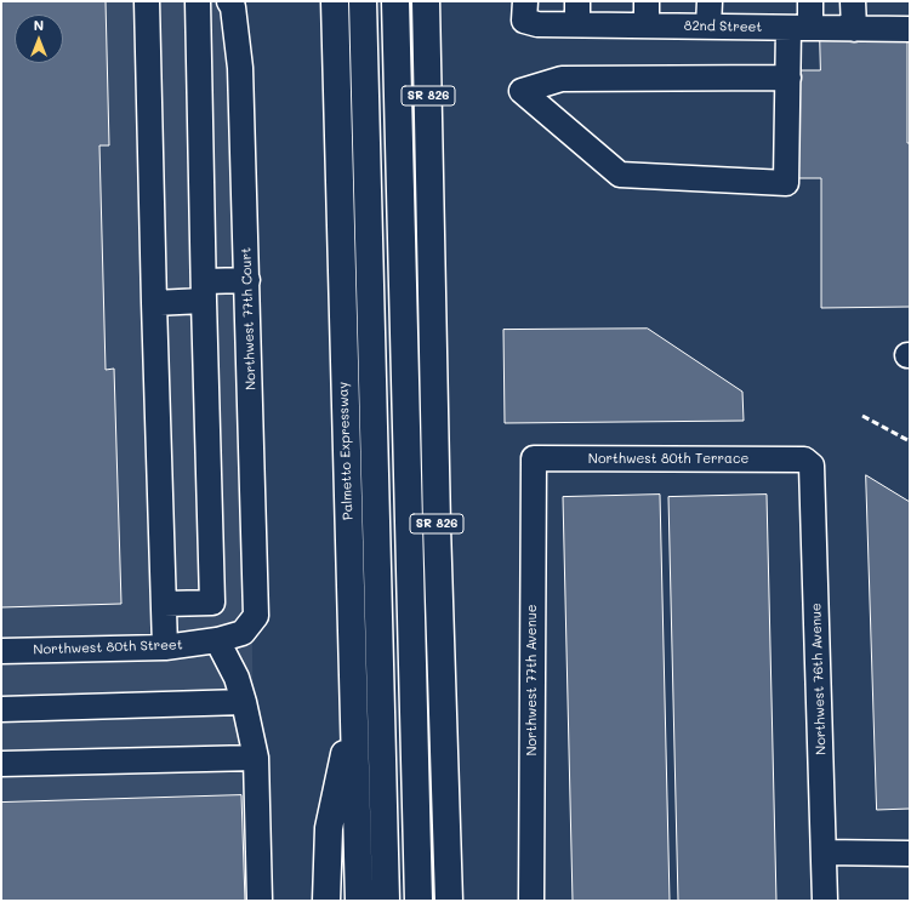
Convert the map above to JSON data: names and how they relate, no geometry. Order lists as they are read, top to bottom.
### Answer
{
  "streets": {
    "highway": ["SR 826", "Palmetto Expressway"],
    "street": [
      "82nd Street",
      "Northwest 77th Court",
      "Northwest 80th Terrace",
      "Northwest 80th Street",
      "Northwest 76th Avenue",
      "Northwest 77th Avenue"
    ]
  },
  "crossings": [
    ["Northwest 77th Court", "Northwest 80th Street"],
    ["Northwest 80th Terrace", "Northwest 76th Avenue"],
    ["Northwest 80th Terrace", "Northwest 77th Avenue"]
  ],
  "north": "top"
}
